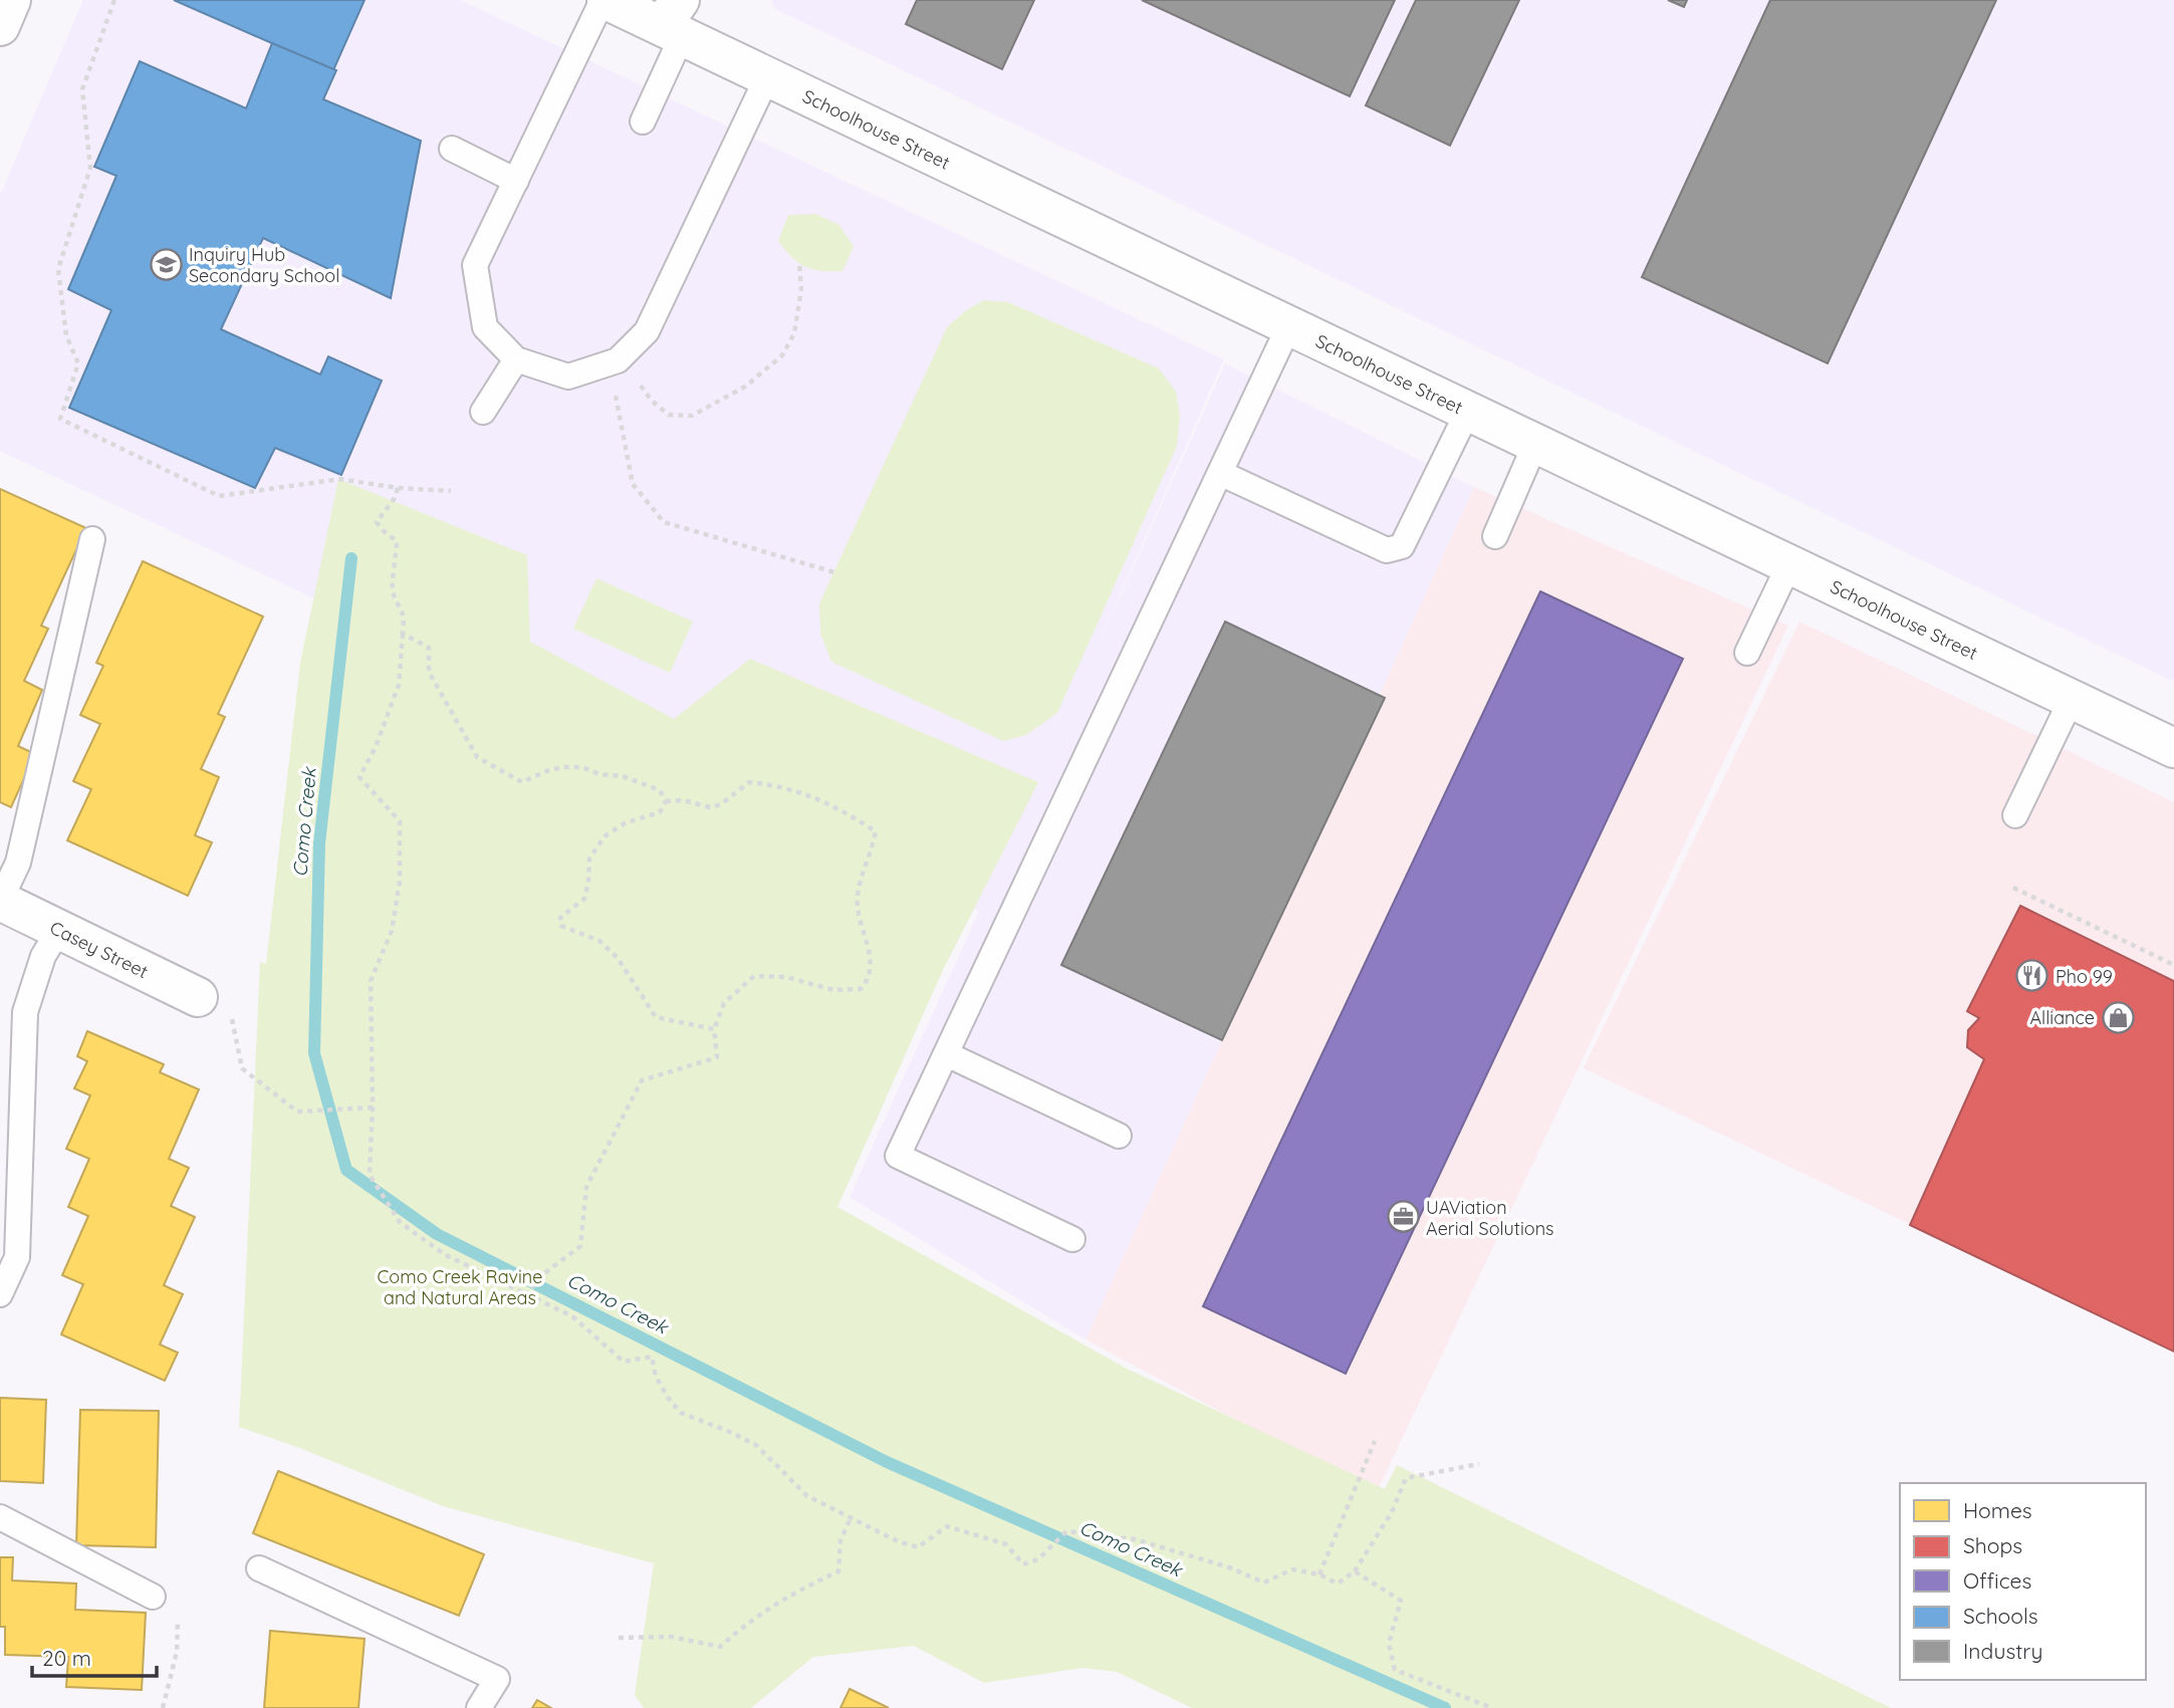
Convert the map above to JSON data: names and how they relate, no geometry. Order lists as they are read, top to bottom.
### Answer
{
  "streets": {
    "main road": ["Schoolhouse Street", "Casey Street"]
  },
  "water": ["Como Creek"],
  "parks": ["Como Creek Ravine and Natural Areas"],
  "places": {
    "school or university": ["Inquiry Hub Secondary School"],
    "restaurant": ["Pho 99"],
    "shop": ["Alliance"],
    "office": ["UAViation Aerial Solutions"]
  },
  "legend": [
    "Homes",
    "Shops",
    "Offices",
    "Schools",
    "Industry"
  ],
  "scale_bar": "20 m"
}
